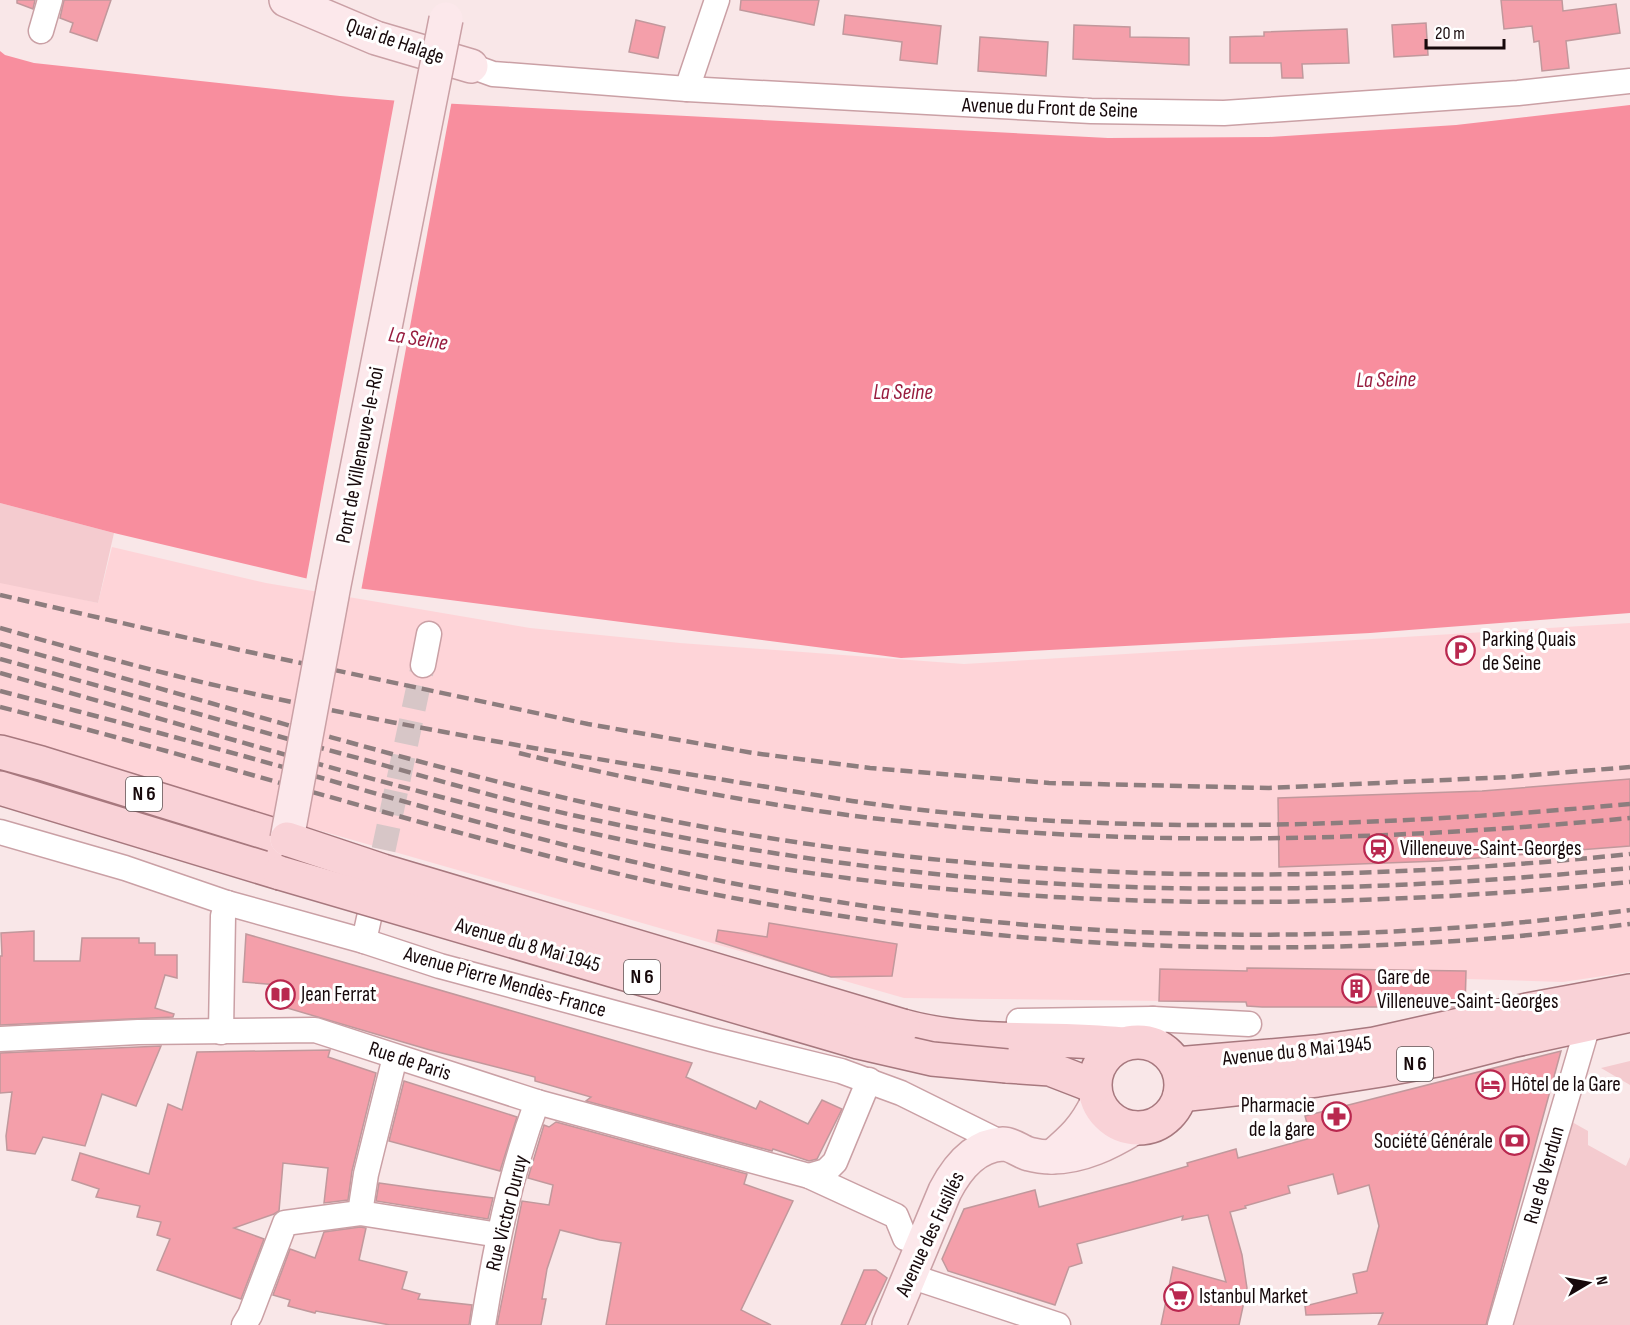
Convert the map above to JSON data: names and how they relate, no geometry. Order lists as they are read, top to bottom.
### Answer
{
  "streets": {
    "main road": [
      "Quai de Halage",
      "Pont de Villeneuve-le-Roi",
      "N 6",
      "Avenue du 8 Mai 1945",
      "Avenue des Fusillés"
    ],
    "street": [
      "Avenue du Front de Seine",
      "Avenue Pierre Mendès-France",
      "Rue de Paris",
      "Rue de Verdun",
      "Rue Victor Duruy"
    ]
  },
  "crossings": [
    ["Quai de Halage", "Avenue du Front de Seine"],
    ["Pont de Villeneuve-le-Roi", "Avenue du 8 Mai 1945"],
    ["N 6", "Avenue du 8 Mai 1945"],
    ["Avenue du 8 Mai 1945", "Rue de Verdun"],
    ["Avenue Pierre Mendès-France", "Avenue des Fusillés"],
    ["Rue de Paris", "Rue Victor Duruy"]
  ],
  "water": ["La Seine"],
  "places": {
    "parking": ["Parking Quais de Seine"],
    "station": ["Villeneuve-Saint-Georges"],
    "building": ["Gare de Villeneuve-Saint-Georges"],
    "library": ["Jean Ferrat"],
    "hotel": ["Hôtel de la Gare"],
    "pharmacy": ["Pharmacie de la gare"],
    "bank": ["Société Générale"],
    "supermarket": ["Istanbul Market"]
  },
  "scale_bar": "20 m",
  "north": "right"
}
